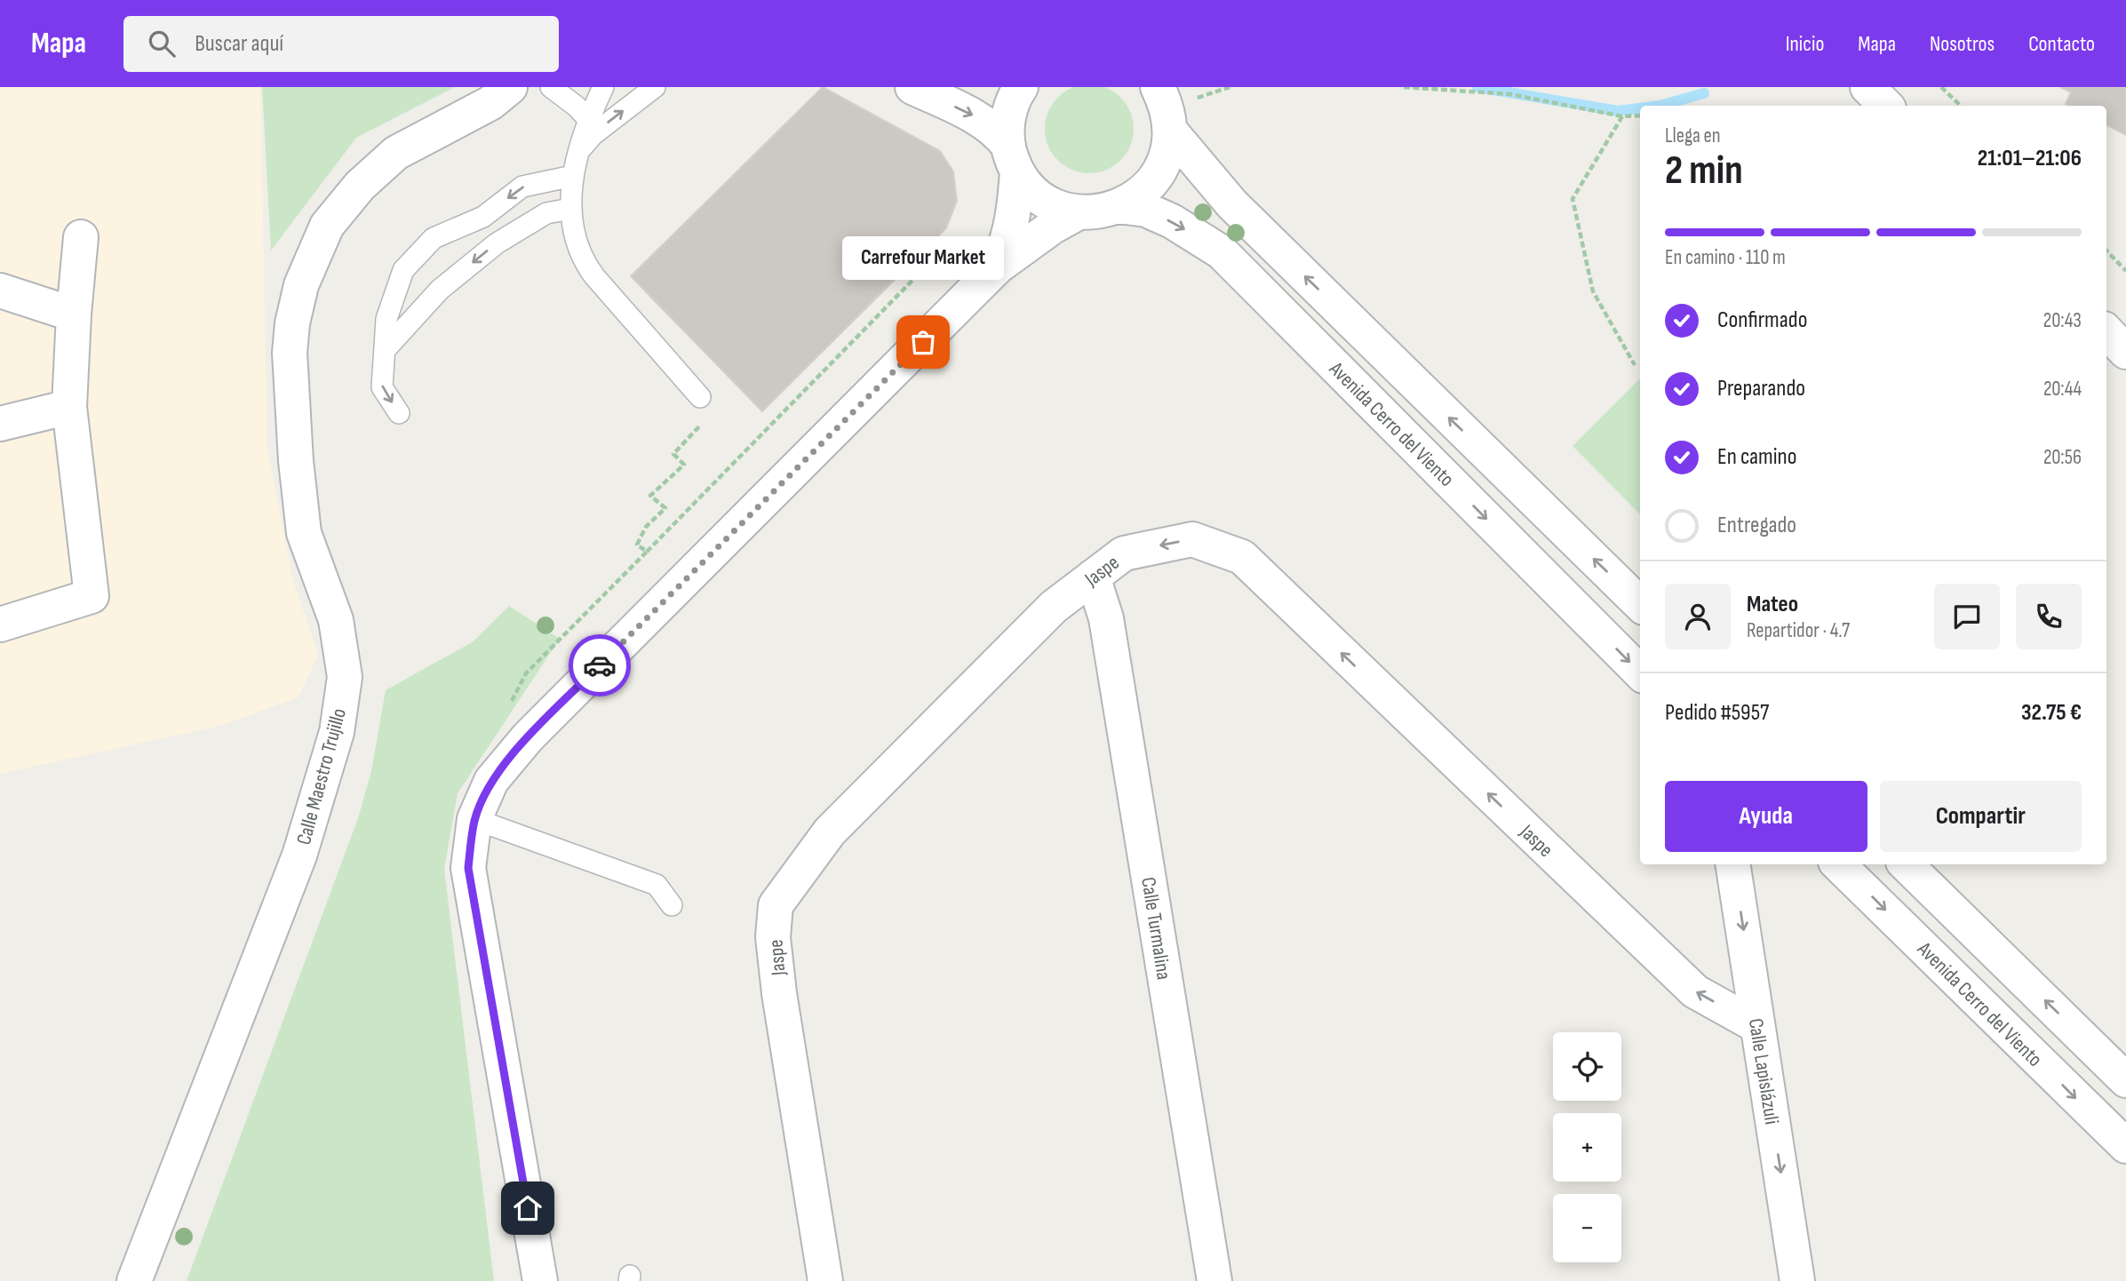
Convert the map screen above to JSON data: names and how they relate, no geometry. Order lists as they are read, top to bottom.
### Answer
{
  "streets": {
    "street": [
      "Avenida Cerro del Viento",
      "Jaspe",
      "Calle Maestro Trujillo",
      "Calle Turmalina",
      "Calle Lapislázuli"
    ]
  },
  "crossings": [
    ["Jaspe", "Calle Turmalina"],
    ["Jaspe", "Calle Lapislázuli"]
  ],
  "one_way": ["Calle Lapislázuli"],
  "places": ["Carrefour Market"],
  "page": {
    "header": "Mapa",
    "search": "Buscar aquí",
    "nav": [
      "Inicio",
      "Mapa",
      "Nosotros",
      "Contacto"
    ],
    "heading": ["2 min", "Llega en", "21:01–21:06"],
    "panel": [
      "Mateo",
      "Repartidor · 4.7",
      "Pedido #5957",
      "32.75 €"
    ],
    "bar": "En camino · 110 m",
    "bubble": "Carrefour Market",
    "list": [
      ["Confirmado", "20:43"],
      ["Preparando", "20:44"],
      ["En camino", "20:56"],
      "Entregado"
    ],
    "buttons": ["Ayuda", "Compartir"],
    "map_buttons": ["+", "−"]
  }
}
